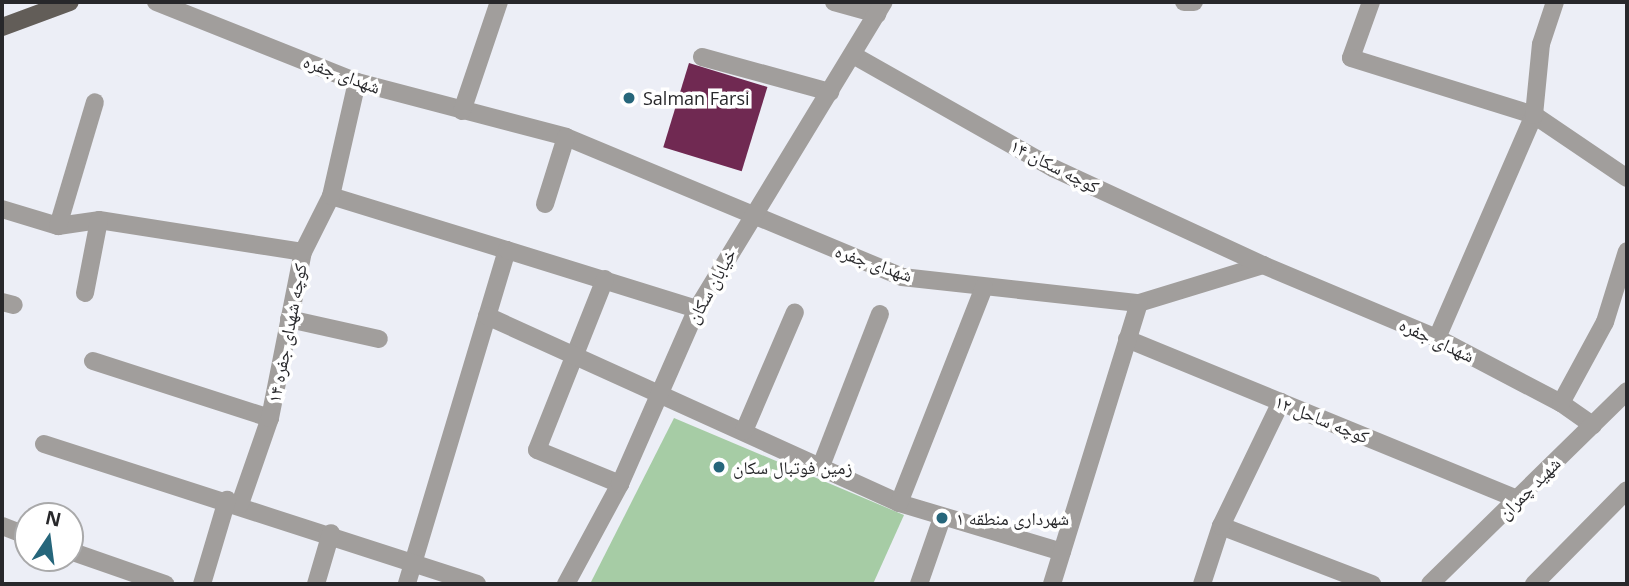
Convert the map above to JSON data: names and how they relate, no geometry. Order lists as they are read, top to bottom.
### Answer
{
  "streets": {
    "street": [
      "شهدای جفره",
      "کوچه سکان ۱۴",
      "خیابان سکان",
      "کوچه شهدای جفره ۱۴",
      "کوچه ساحل ۱۲",
      "شهید چمران"
    ]
  },
  "crossings": [
    ["شهدای جفره", "کوچه سکان ۱۴"],
    ["شهدای جفره", "خیابان سکان"],
    ["شهدای جفره", "کوچه شهدای جفره ۱۴"],
    ["شهدای جفره", "شهید چمران"],
    ["کوچه سکان ۱۴", "خیابان سکان"],
    ["کوچه ساحل ۱۲", "شهید چمران"]
  ],
  "places": ["Salman Farsi", "زمین فوتبال سکان", "شهرداری منطقه ١"],
  "north": "top"
}
